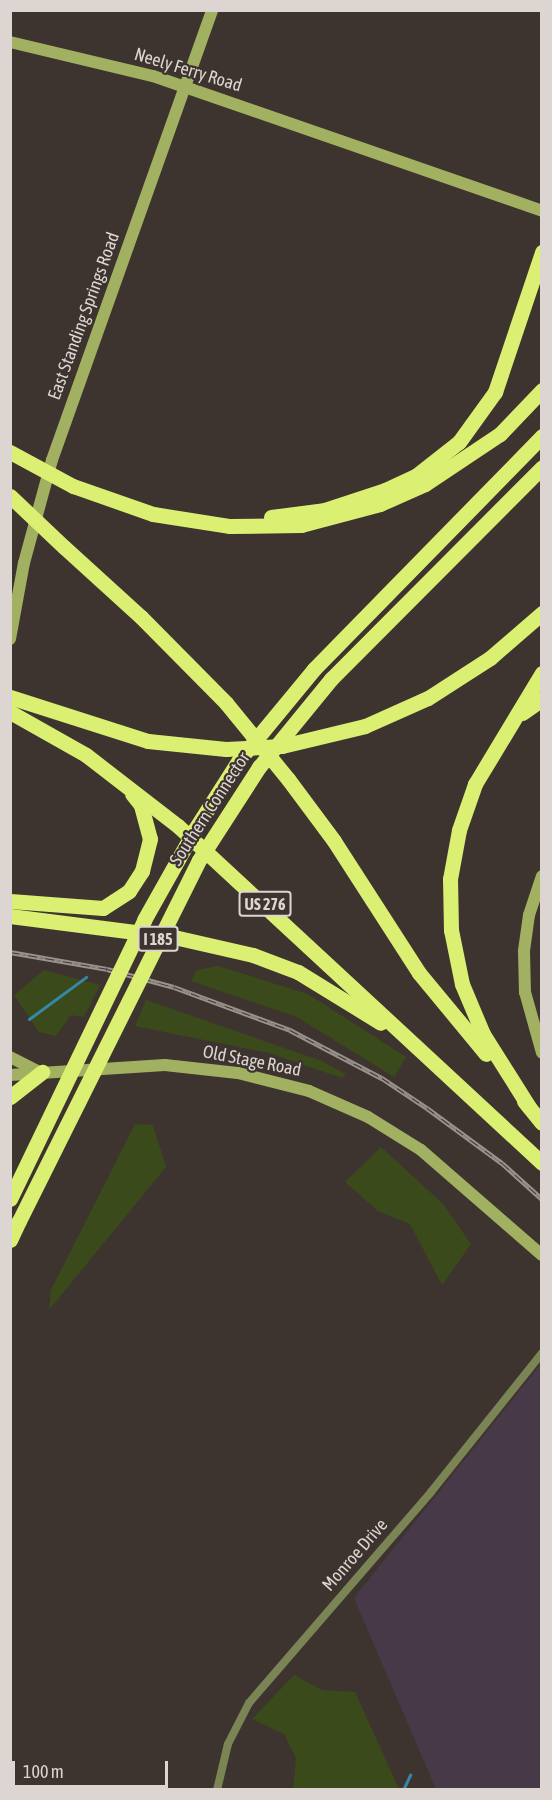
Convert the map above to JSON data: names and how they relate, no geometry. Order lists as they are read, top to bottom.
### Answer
{
  "streets": {
    "highway": ["Southern Connector", "US 276", "I 185"],
    "street": [
      "Neely Ferry Road",
      "East Standing Springs Road",
      "Old Stage Road",
      "Monroe Drive"
    ]
  },
  "crossings": [
    ["Neely Ferry Road", "East Standing Springs Road"]
  ],
  "scale_bar": "100 m"
}
